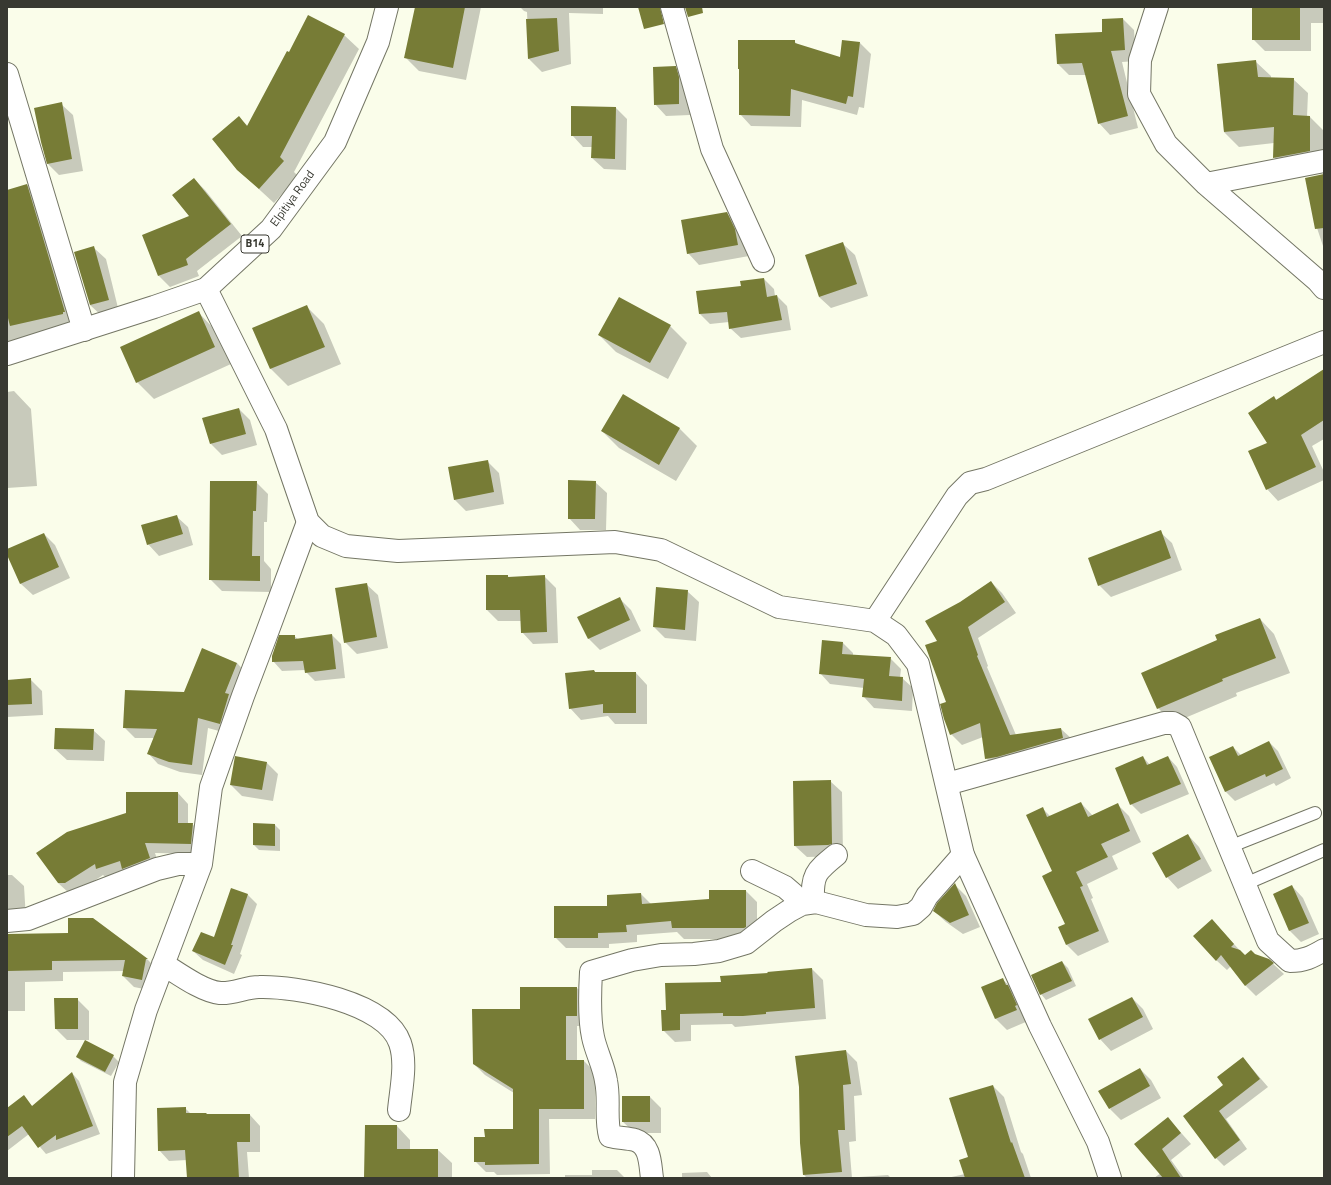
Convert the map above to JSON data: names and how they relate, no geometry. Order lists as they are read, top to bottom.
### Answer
{
  "streets": {
    "street": ["Elpitiya Road", "B14"]
  }
}
